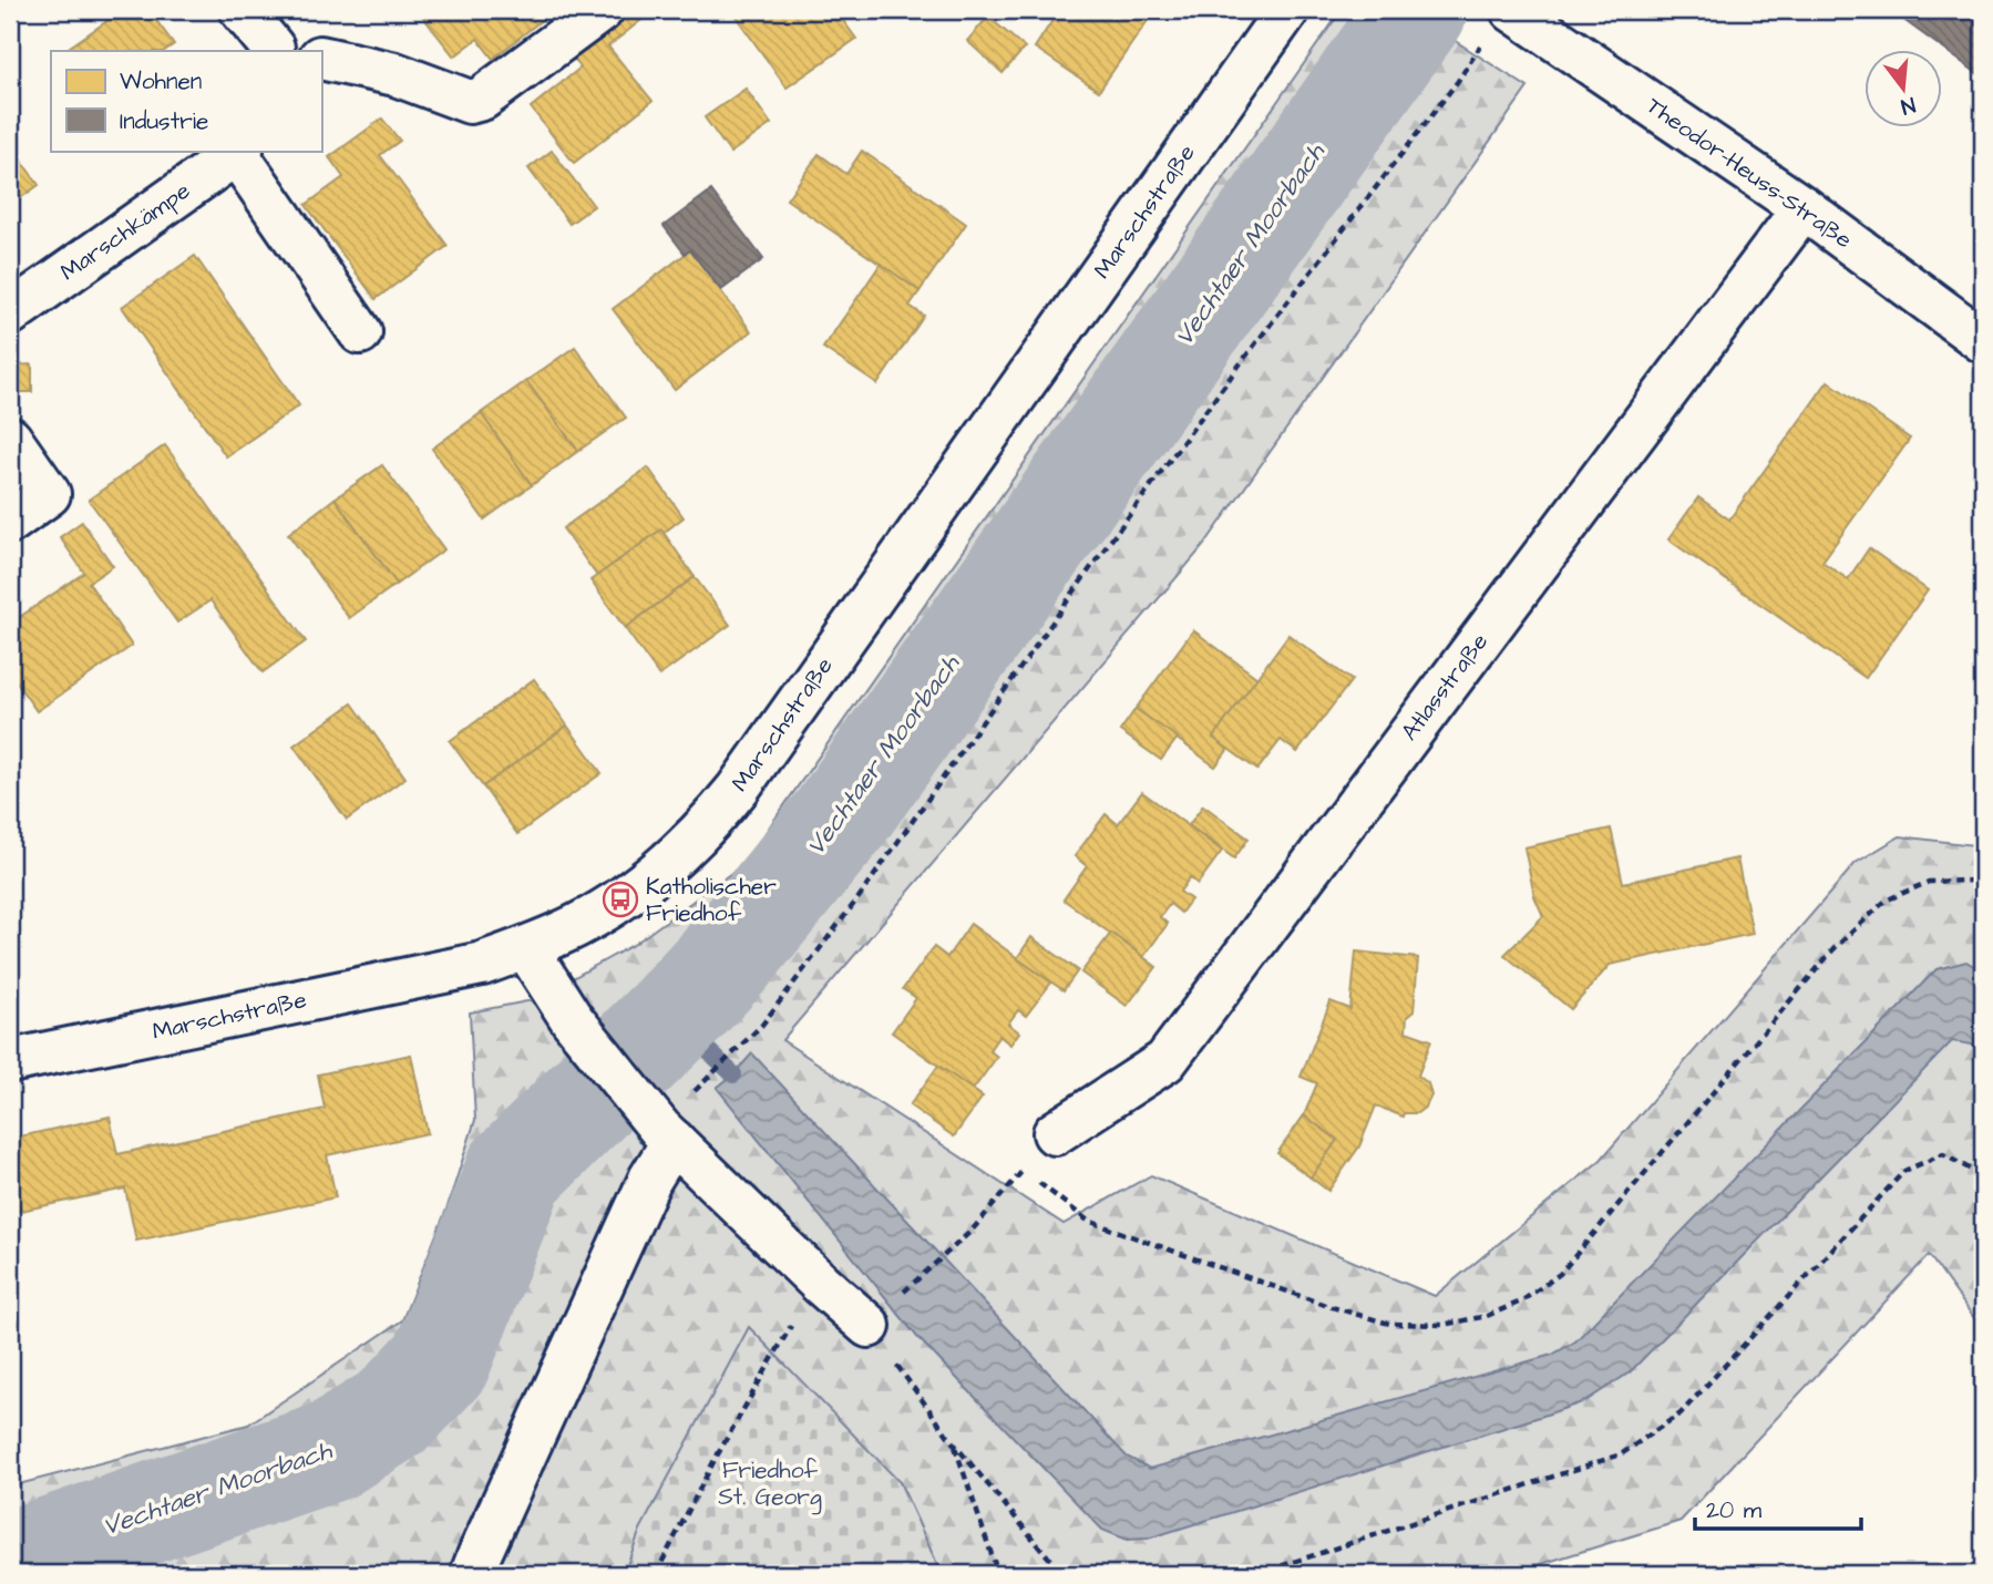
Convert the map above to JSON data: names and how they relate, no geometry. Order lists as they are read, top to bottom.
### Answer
{
  "streets": {
    "street": [
      "Theodor-Heuss-Straße",
      "Marschstraße",
      "Marschkämpe",
      "Atlasstraße"
    ]
  },
  "crossings": [
    ["Theodor-Heuss-Straße", "Atlasstraße"]
  ],
  "water": ["Vechtaer Moorbach"],
  "parks": ["Friedhof St. Georg"],
  "places": {
    "bus stop": ["Katholischer Friedhof"]
  },
  "legend": ["Wohnen", "Industrie"],
  "scale_bar": "20 m",
  "north": "bottom"
}
